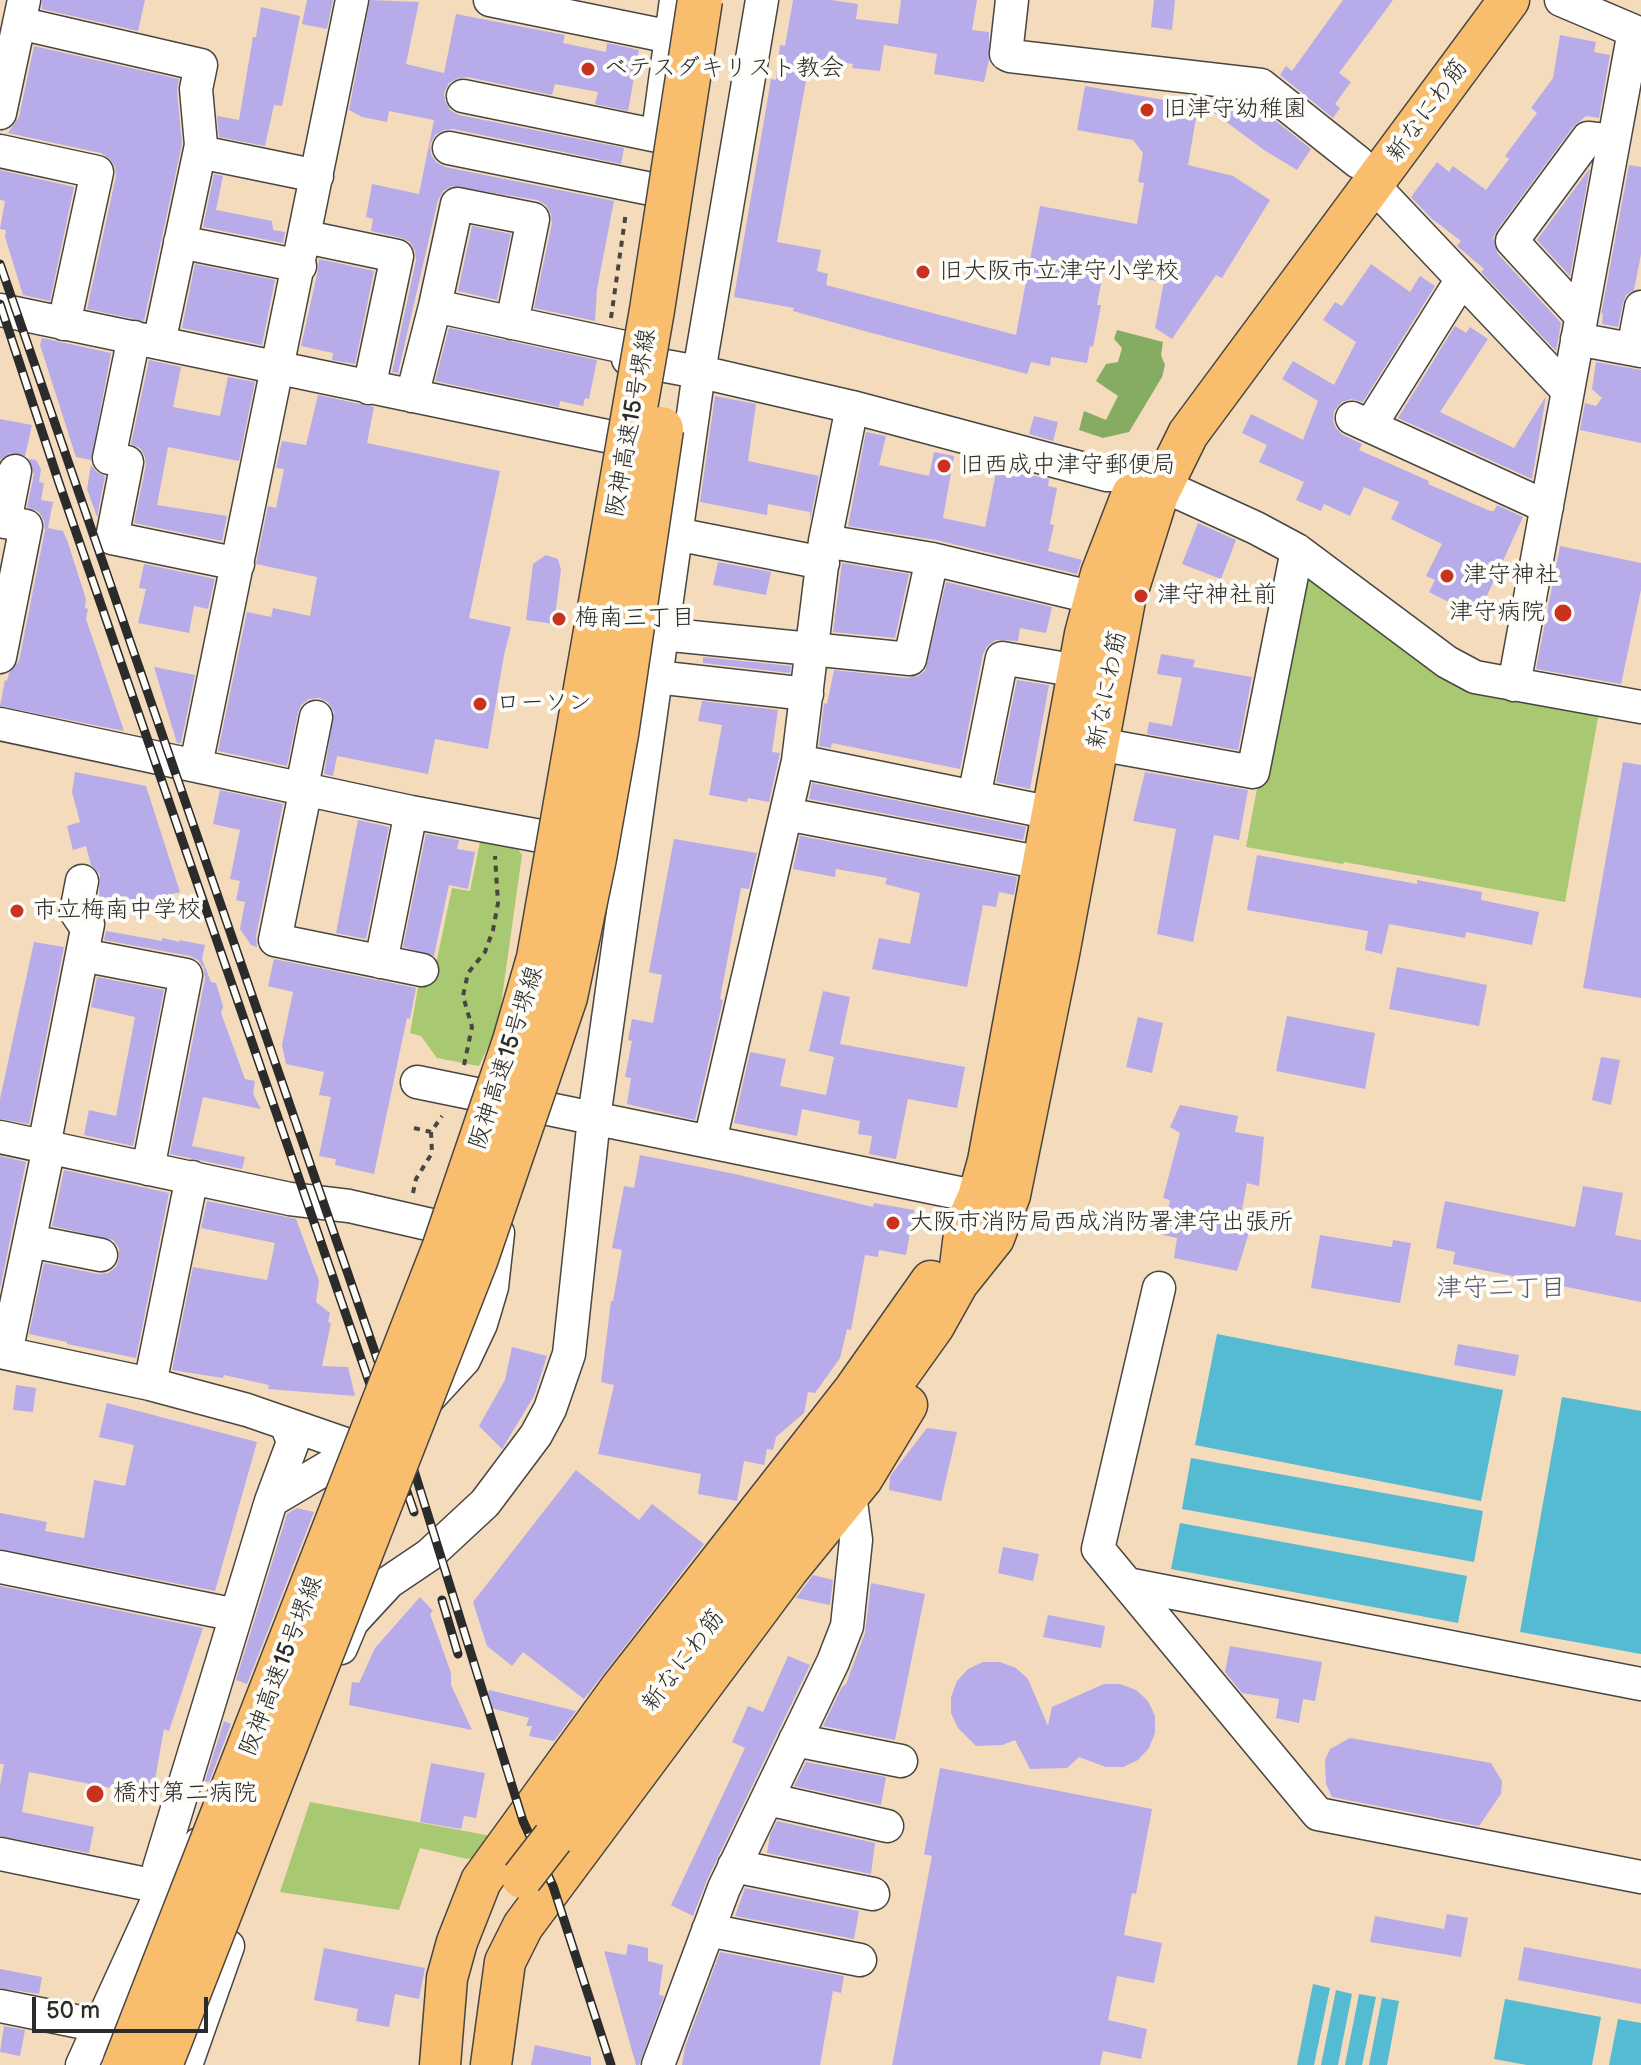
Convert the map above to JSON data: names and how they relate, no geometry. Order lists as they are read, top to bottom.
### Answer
{
  "streets": {
    "highway": ["阪神高速15号堺線"],
    "main road": ["新なにわ筋"]
  },
  "districts": ["津守二丁目"],
  "places": [
    "ベテスダキリスト教会",
    "旧津守幼稚園",
    "旧大阪市立津守小学校",
    "旧西成中津守郵便局",
    "津守神社",
    "津守神社前",
    "津守病院",
    "梅南三丁目",
    "ローソン",
    "市立梅南中学校",
    "大阪市消防局西成消防署津守出張所",
    "橋村第二病院"
  ],
  "scale_bar": "50 m"
}
